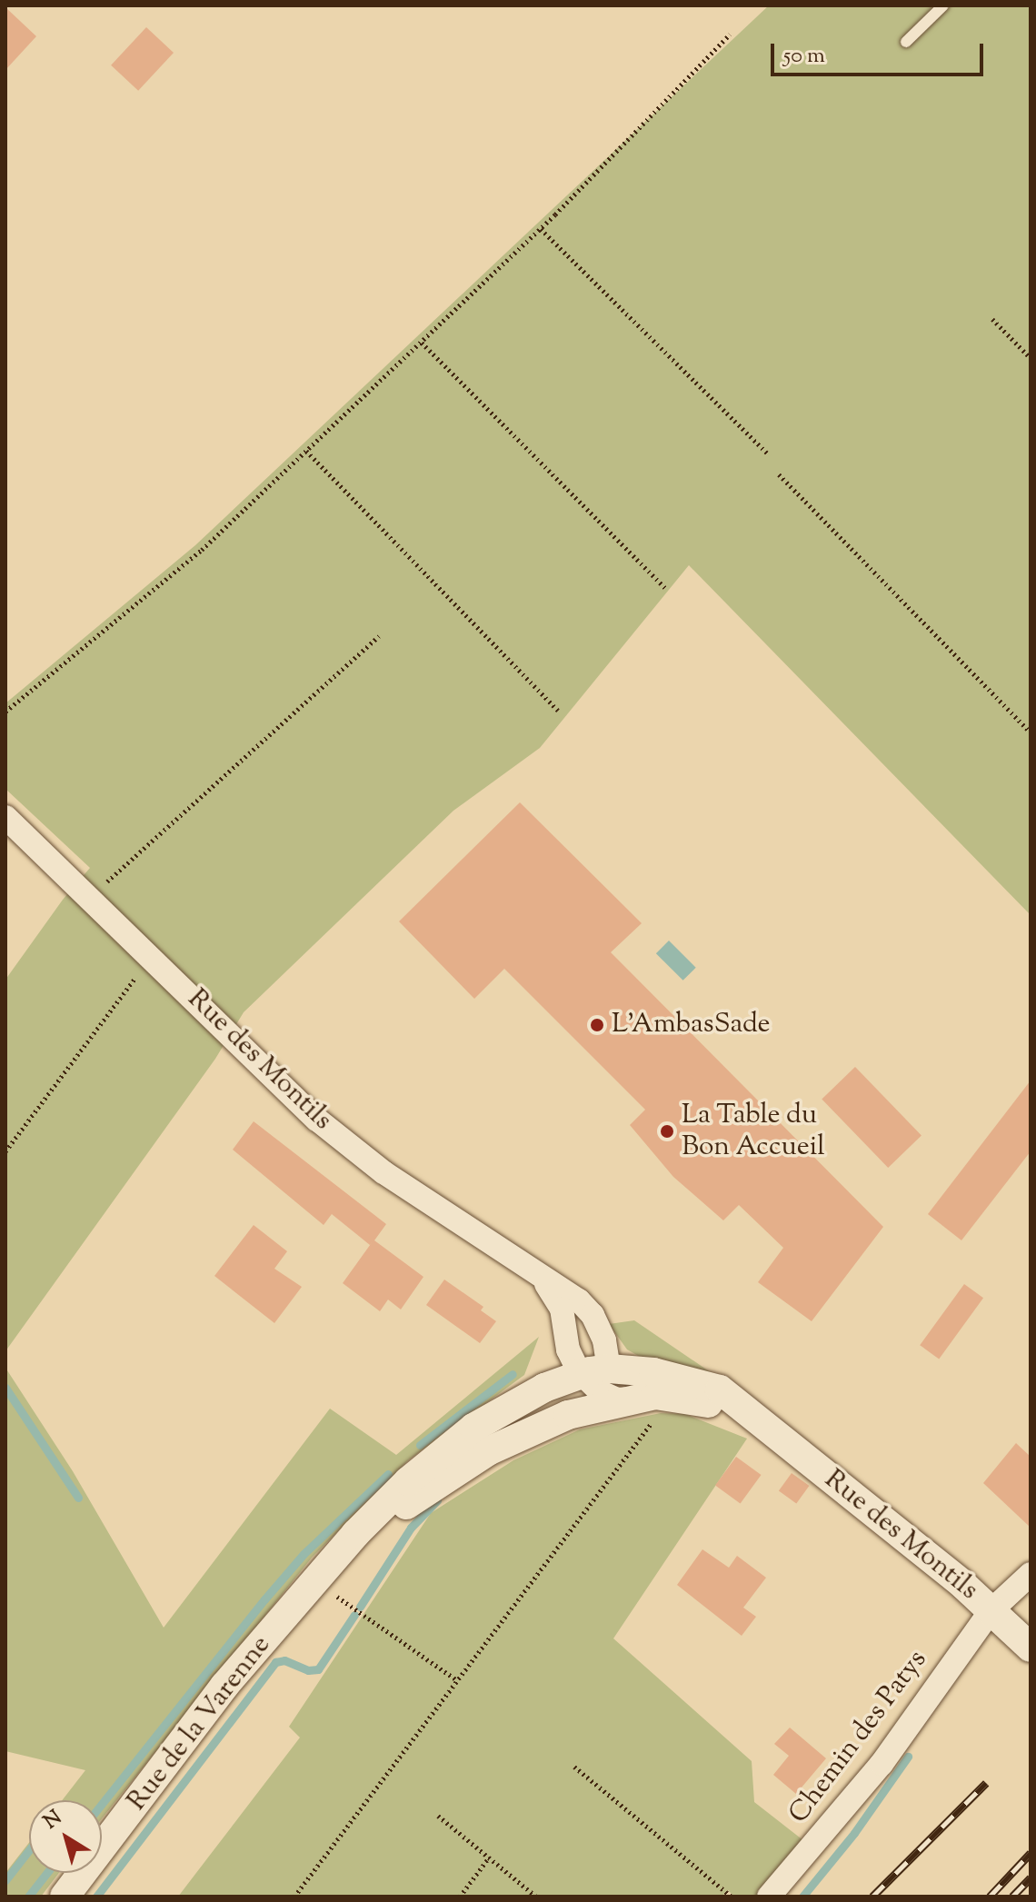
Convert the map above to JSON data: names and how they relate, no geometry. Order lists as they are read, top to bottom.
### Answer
{
  "streets": {
    "street": ["Rue des Montils", "Rue de la Varenne", "Chemin des Patys"]
  },
  "crossings": [
    ["Rue des Montils", "Rue de la Varenne"],
    ["Rue des Montils", "Chemin des Patys"]
  ],
  "places": ["L'AmbasSade", "La Table du Bon Accueil"],
  "scale_bar": "50 m",
  "north": "top left"
}
